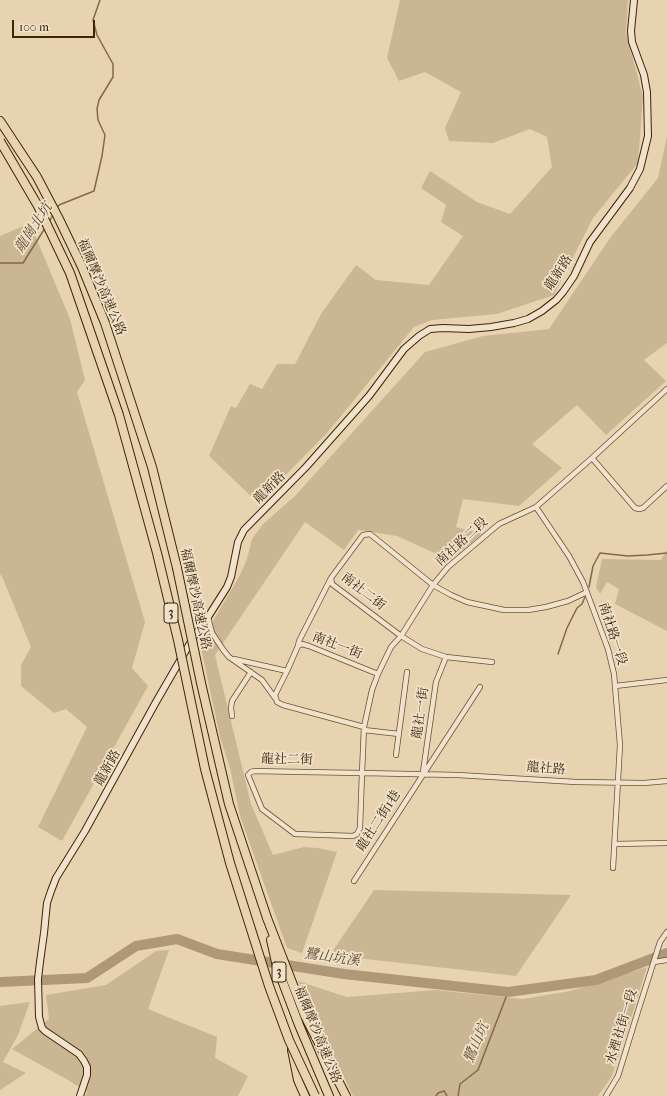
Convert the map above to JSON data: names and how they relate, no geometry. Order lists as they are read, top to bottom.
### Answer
{
  "streets": {
    "highway": ["福爾摩沙高速公路", "3"],
    "street": [
      "龍新路",
      "南社路二段",
      "南社二街",
      "南社路一段",
      "南社一街",
      "龍社一街",
      "龍社二街",
      "龍社路",
      "龍社二街1巷",
      "水裡社街一段"
    ]
  },
  "crossings": [
    ["南社路二段", "南社二街"],
    ["南社路二段", "南社路一段"],
    ["南社路二段", "南社一街"],
    ["南社路二段", "龍社二街"],
    ["南社二街", "南社路一段"],
    ["南社二街", "龍社一街"],
    ["南社路一段", "龍社路"],
    ["龍社一街", "龍社二街"],
    ["龍社一街", "龍社路"],
    ["龍社一街", "龍社二街1巷"],
    ["龍社二街", "龍社路"],
    ["龍社二街", "龍社二街1巷"],
    ["龍社路", "龍社二街1巷"]
  ],
  "water": ["龍崗北坑", "鷺山坑溪", "鷺山坑"],
  "scale_bar": "100 m"
}
